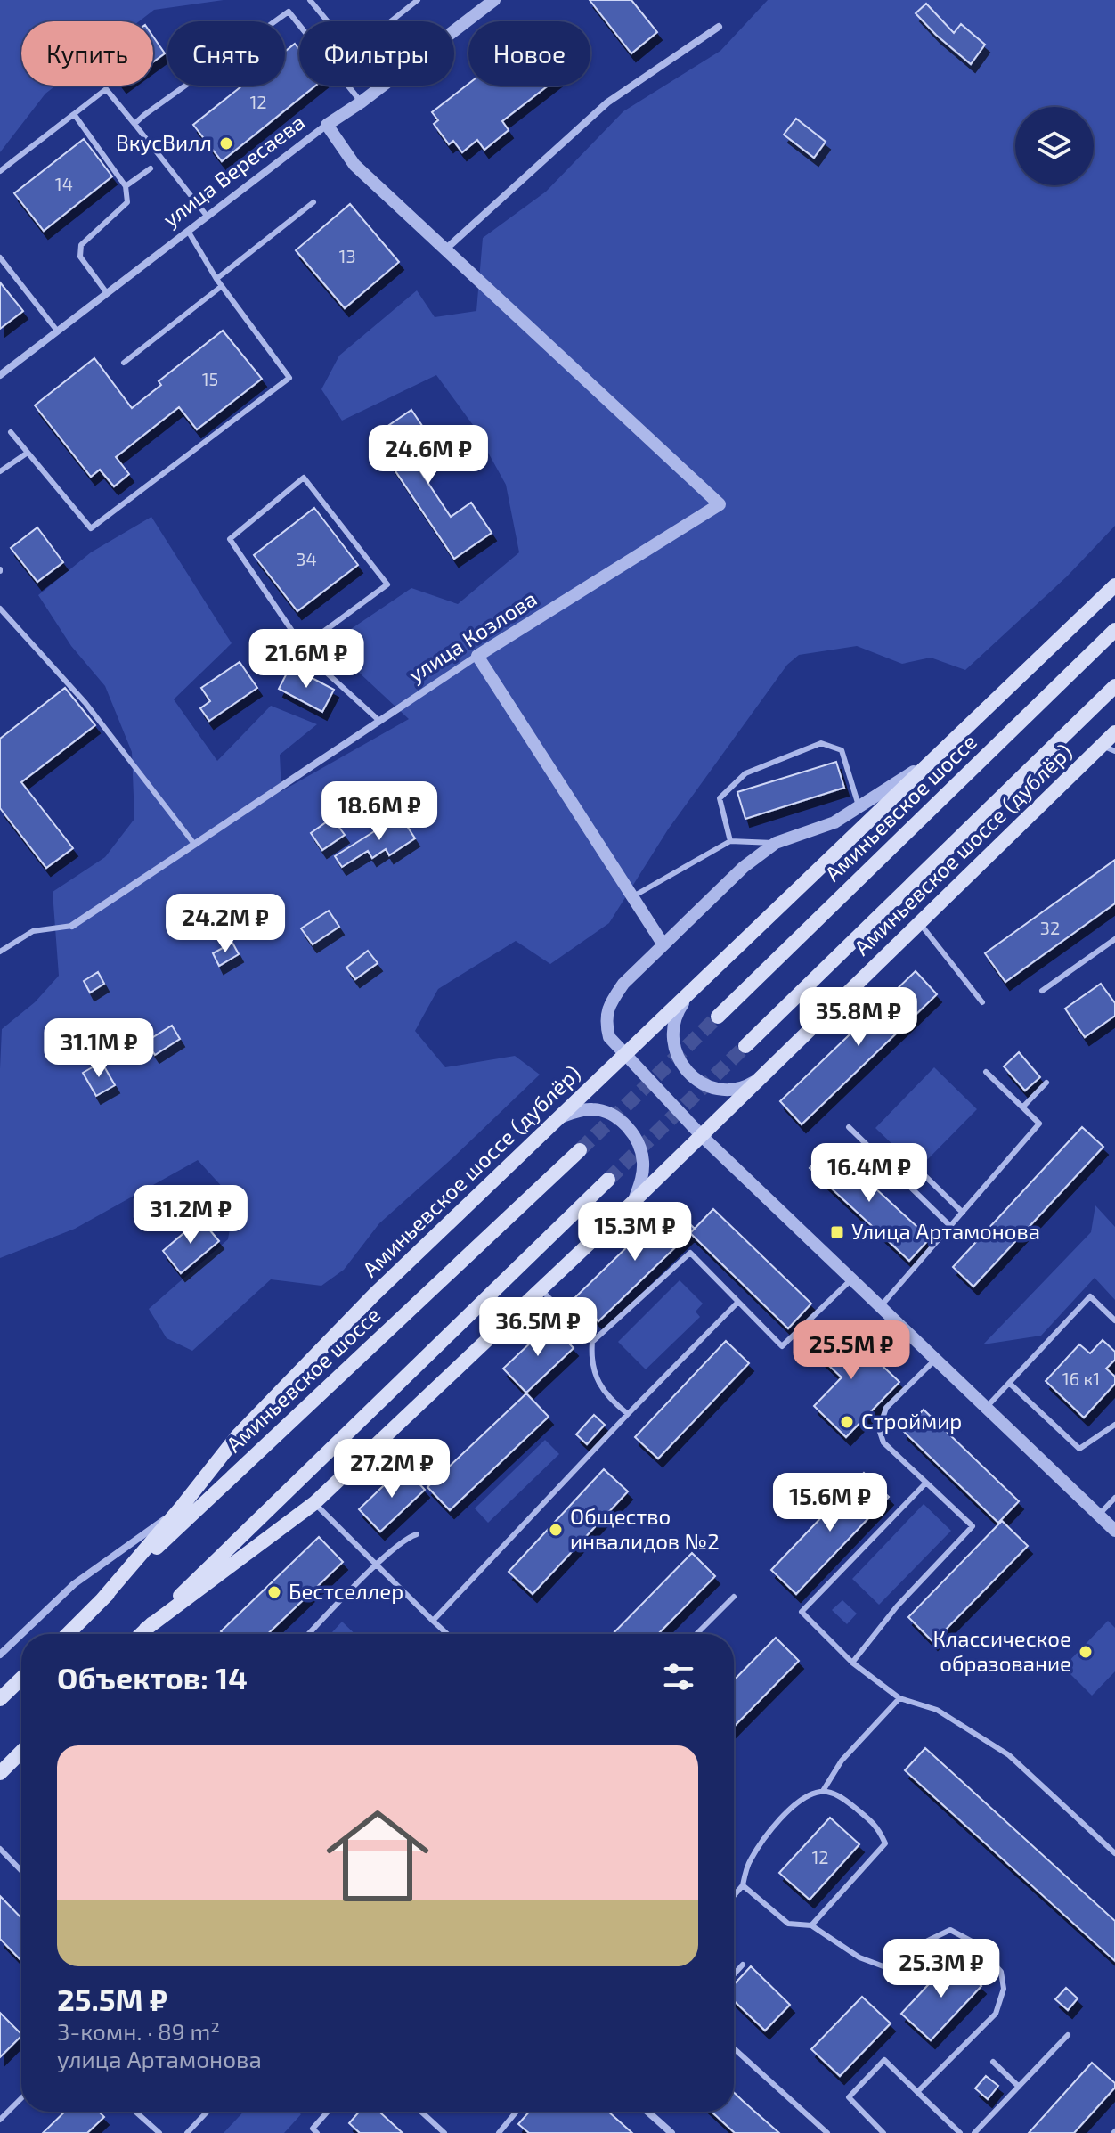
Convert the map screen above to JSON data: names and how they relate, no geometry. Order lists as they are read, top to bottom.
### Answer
{
  "streets": {
    "main road": ["Аминьевское шоссе", "Аминьевское шоссе (дублёр)"],
    "street": ["улица Вересаева", "улица Козлова"]
  },
  "crossings": [
    ["Аминьевское шоссе", "Аминьевское шоссе (дублёр)"]
  ],
  "places": {
    "other": [
      "ВкусВилл",
      "Строймир",
      "Общество инвалидов №2",
      "Бестселлер",
      "Классическое образование"
    ],
    "transit": ["Улица Артамонова"]
  },
  "house_numbers": [
    "12",
    "14",
    "13",
    "15",
    "34",
    "32",
    "16 к1",
    "12"
  ],
  "page": {
    "chip": [
      "Купить",
      "Снять",
      "Фильтры",
      "Новое"
    ],
    "price": [
      "24.6M ₽",
      "21.6M ₽",
      "18.6M ₽",
      "24.2M ₽",
      "35.8M ₽",
      "31.1M ₽",
      "16.4M ₽",
      "31.2M ₽",
      "15.3M ₽",
      "36.5M ₽",
      "25.5M ₽",
      "27.2M ₽",
      "15.6M ₽",
      "25.3M ₽"
    ],
    "heading": "Объектов: 14",
    "list": [
      {
        "name": "25.5M ₽",
        "note": "3-комн. · 89 m² · улица Артамонова"
      }
    ]
  }
}
